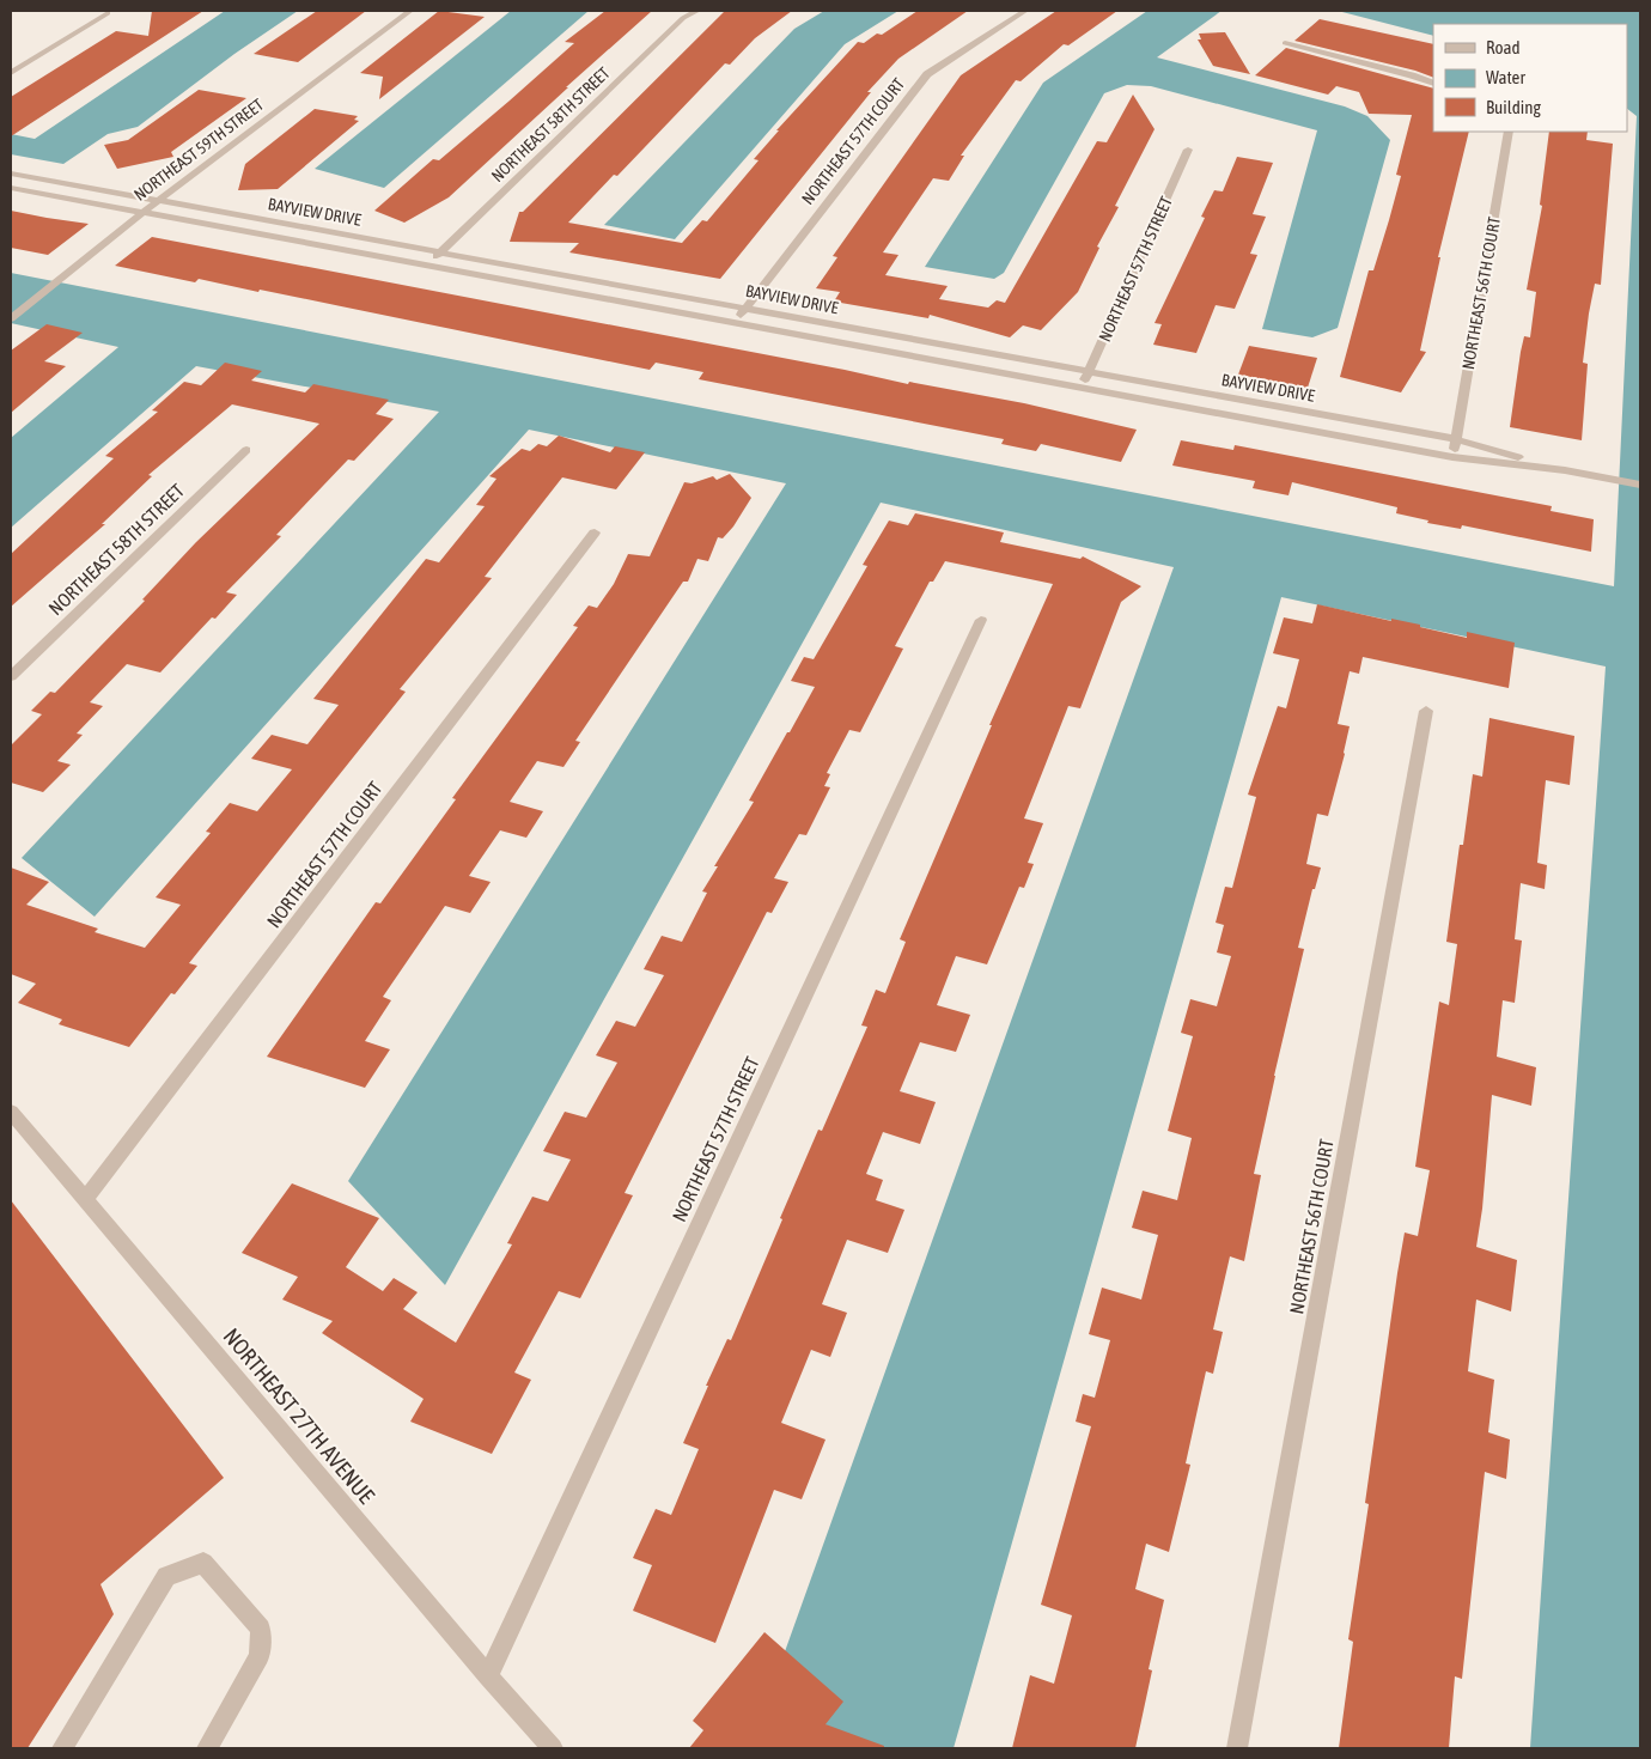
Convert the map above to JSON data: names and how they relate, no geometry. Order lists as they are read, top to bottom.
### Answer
{
  "streets": {
    "street": [
      "NORTHEAST 58TH STREET",
      "NORTHEAST 57TH COURT",
      "NORTHEAST 59TH STREET",
      "BAYVIEW DRIVE",
      "NORTHEAST 57TH STREET",
      "NORTHEAST 56TH COURT",
      "NORTHEAST 27TH AVENUE"
    ]
  },
  "crossings": [
    ["NORTHEAST 58TH STREET", "BAYVIEW DRIVE"],
    ["NORTHEAST 57TH COURT", "BAYVIEW DRIVE"],
    ["NORTHEAST 57TH COURT", "NORTHEAST 27TH AVENUE"],
    ["NORTHEAST 59TH STREET", "BAYVIEW DRIVE"],
    ["BAYVIEW DRIVE", "NORTHEAST 57TH STREET"],
    ["BAYVIEW DRIVE", "NORTHEAST 56TH COURT"],
    ["NORTHEAST 57TH STREET", "NORTHEAST 27TH AVENUE"]
  ],
  "legend": ["Road", "Water", "Building"]
}
